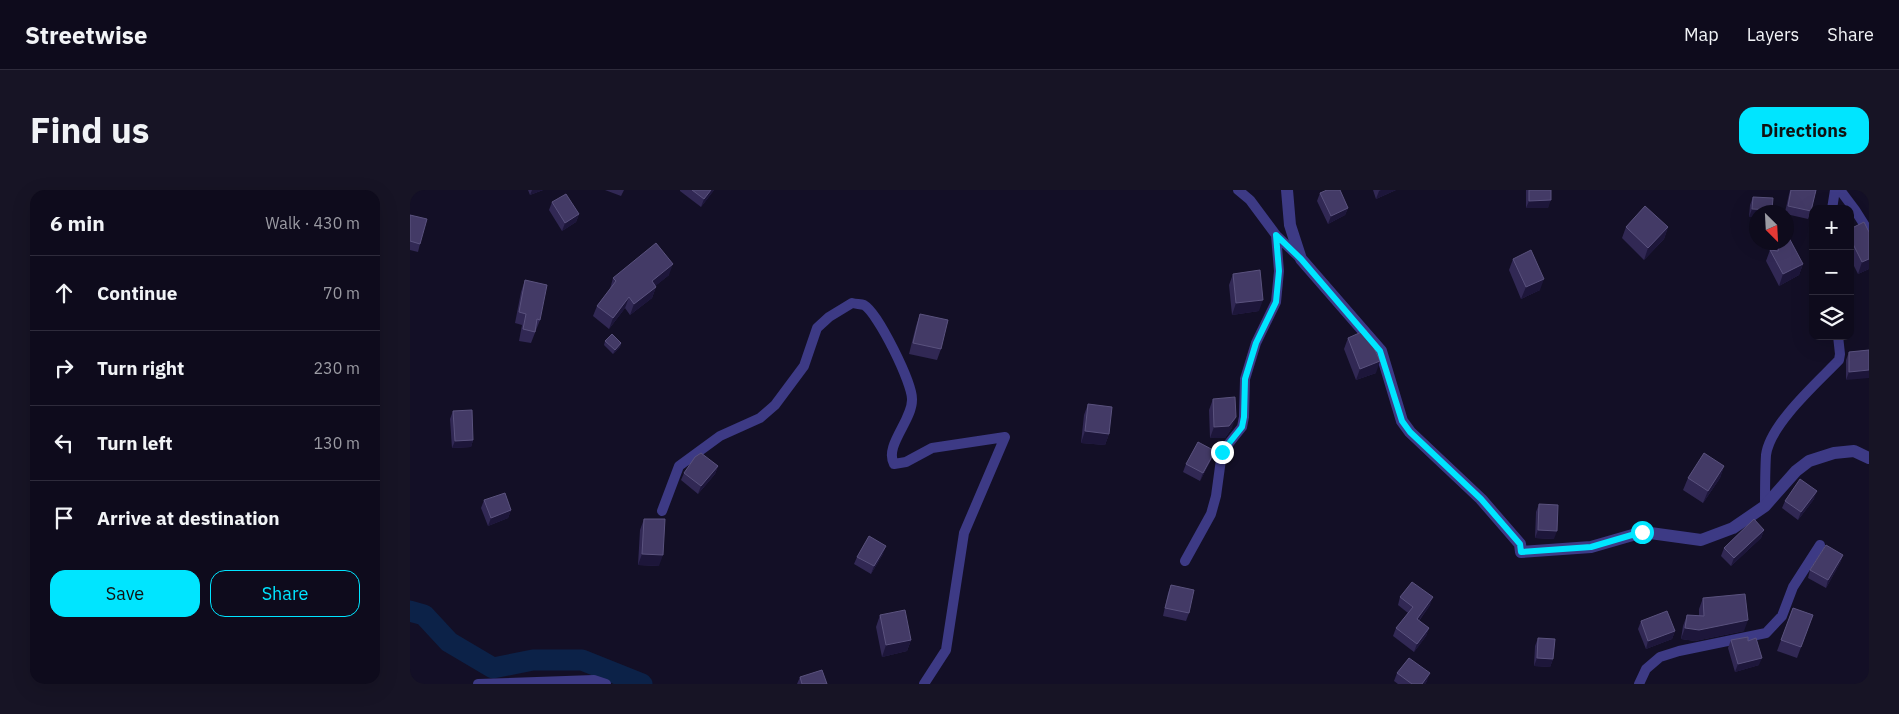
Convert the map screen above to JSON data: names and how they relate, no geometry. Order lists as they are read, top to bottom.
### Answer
{
  "north": "bottom right",
  "page": {
    "header": "Streetwise",
    "nav": ["Map", "Layers", "Share"],
    "title": "Find us",
    "buttons": [
      "Directions",
      ["Save", "Share"]
    ],
    "heading": ["6 min", "Walk · 430 m"],
    "map_buttons": ["+", "−"],
    "list": [
      ["Continue", "70 m"],
      ["Turn right", "230 m"],
      ["Turn left", "130 m"],
      "Arrive at destination"
    ]
  }
}
